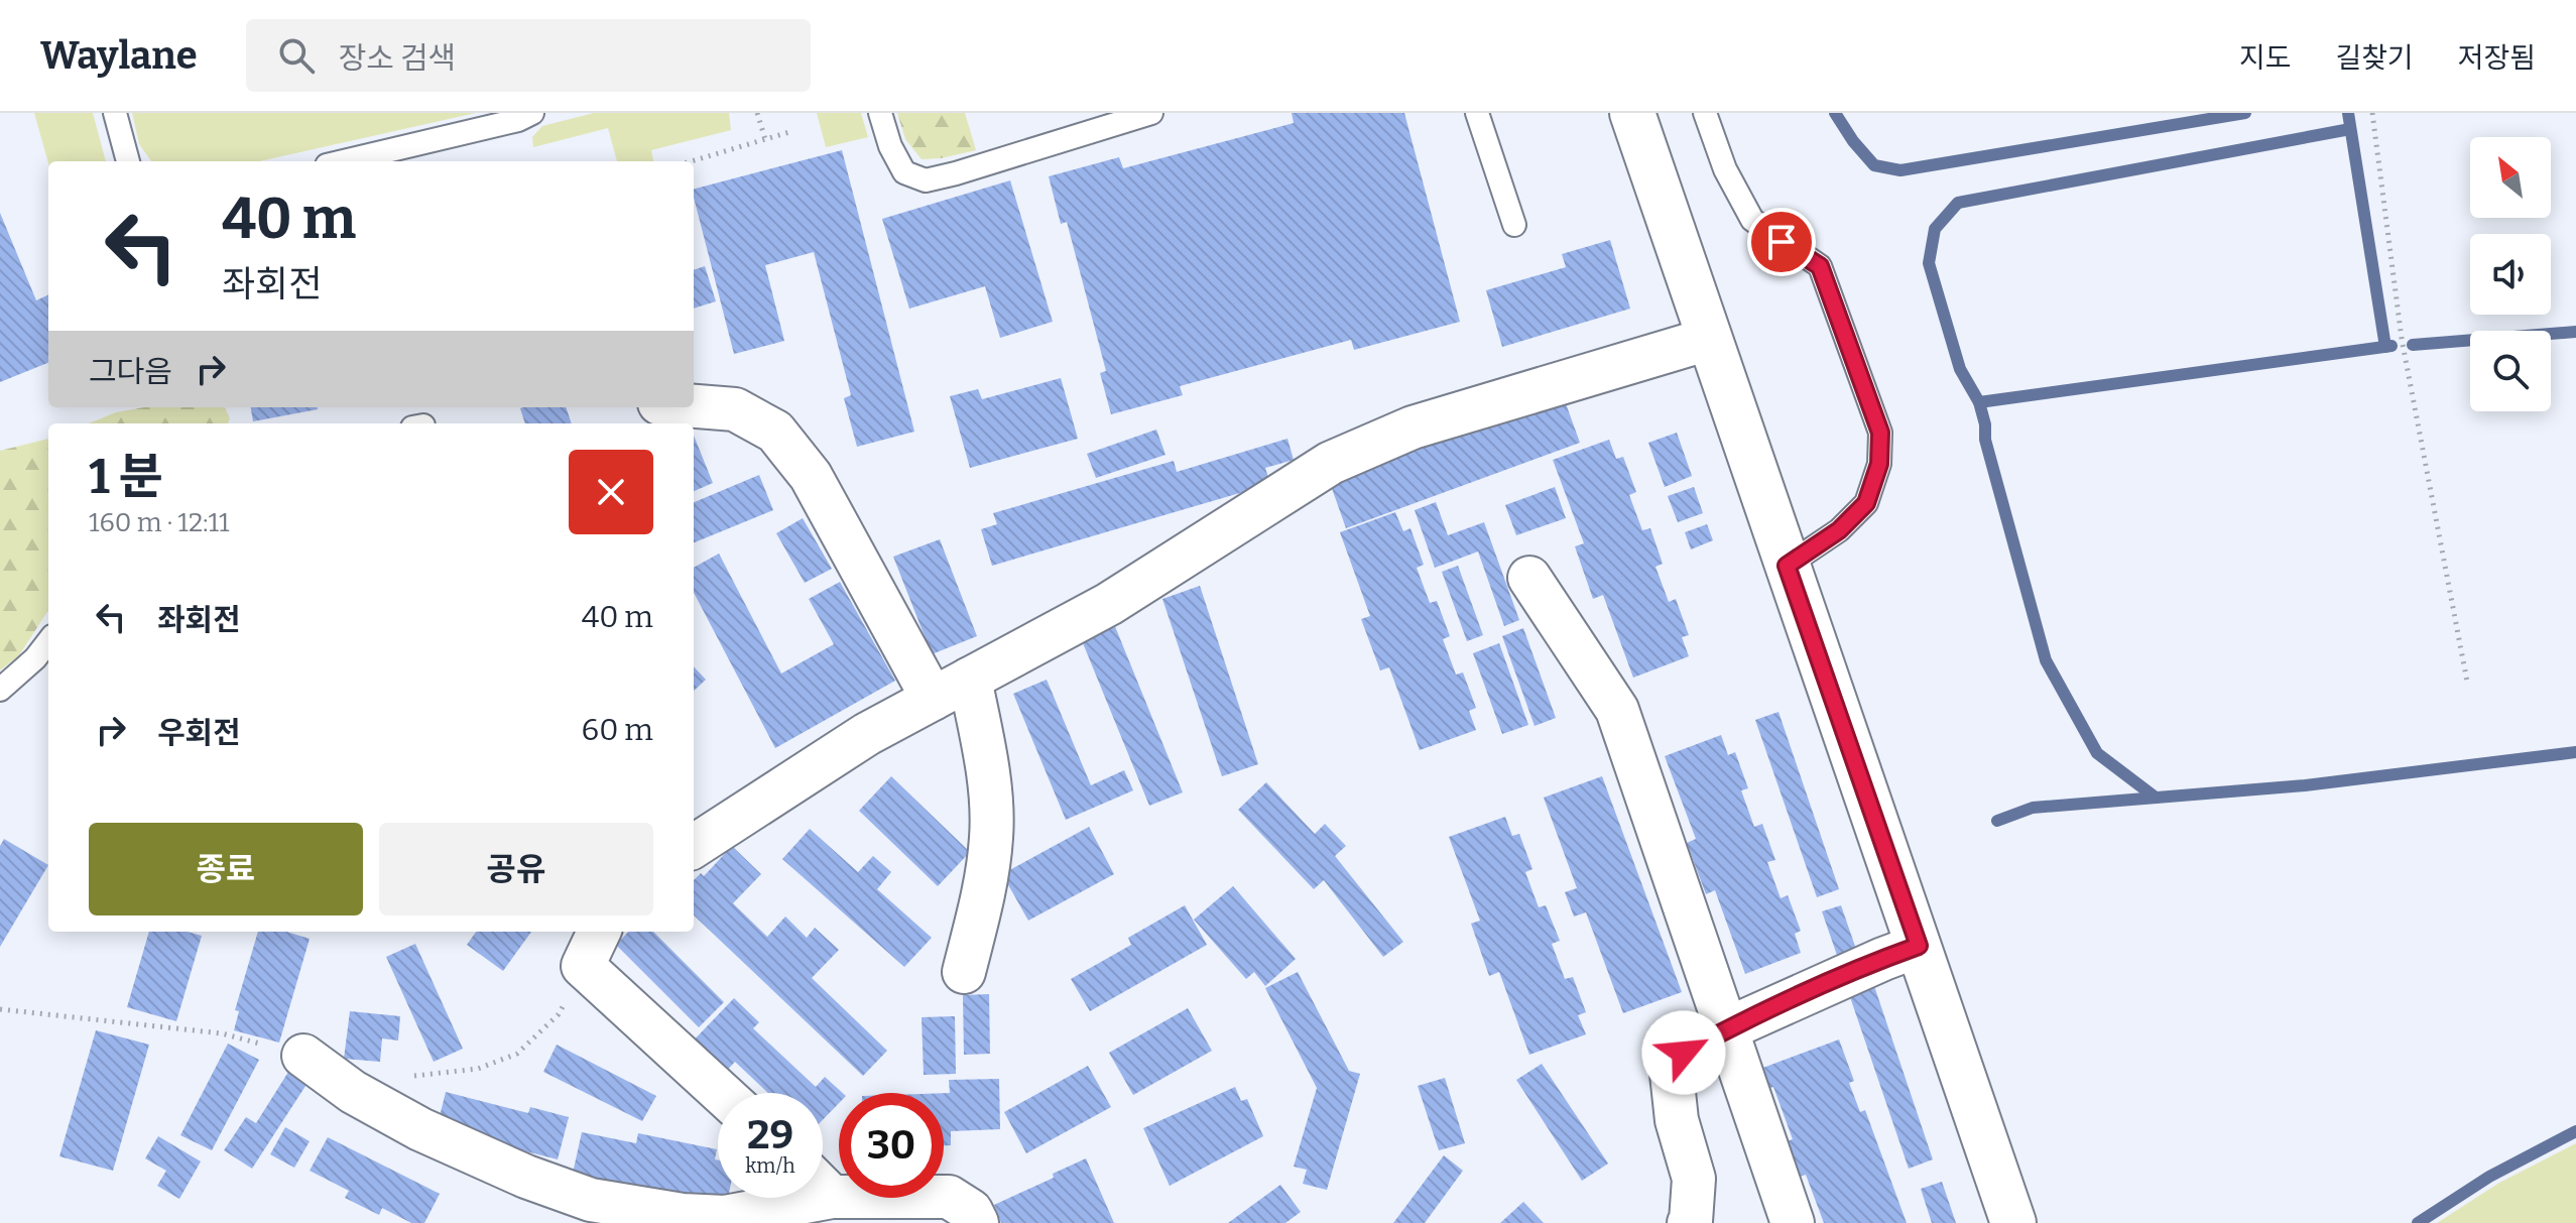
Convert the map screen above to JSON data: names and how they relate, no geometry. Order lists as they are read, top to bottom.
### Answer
{
  "north": "top left",
  "page": {
    "header": "Waylane",
    "search": "장소 검색",
    "nav": ["지도", "길찾기", "저장됨"],
    "turn": ["40 m", "좌회전"],
    "then": "그다음",
    "heading": ["1 분", "160 m · 12:11"],
    "list": [
      {
        "name": "좌회전",
        "value": "40 m"
      },
      {
        "name": "우회전",
        "value": "60 m"
      }
    ],
    "buttons": ["종료", "공유"],
    "speed": "29 km/h",
    "limit": "30"
  }
}
